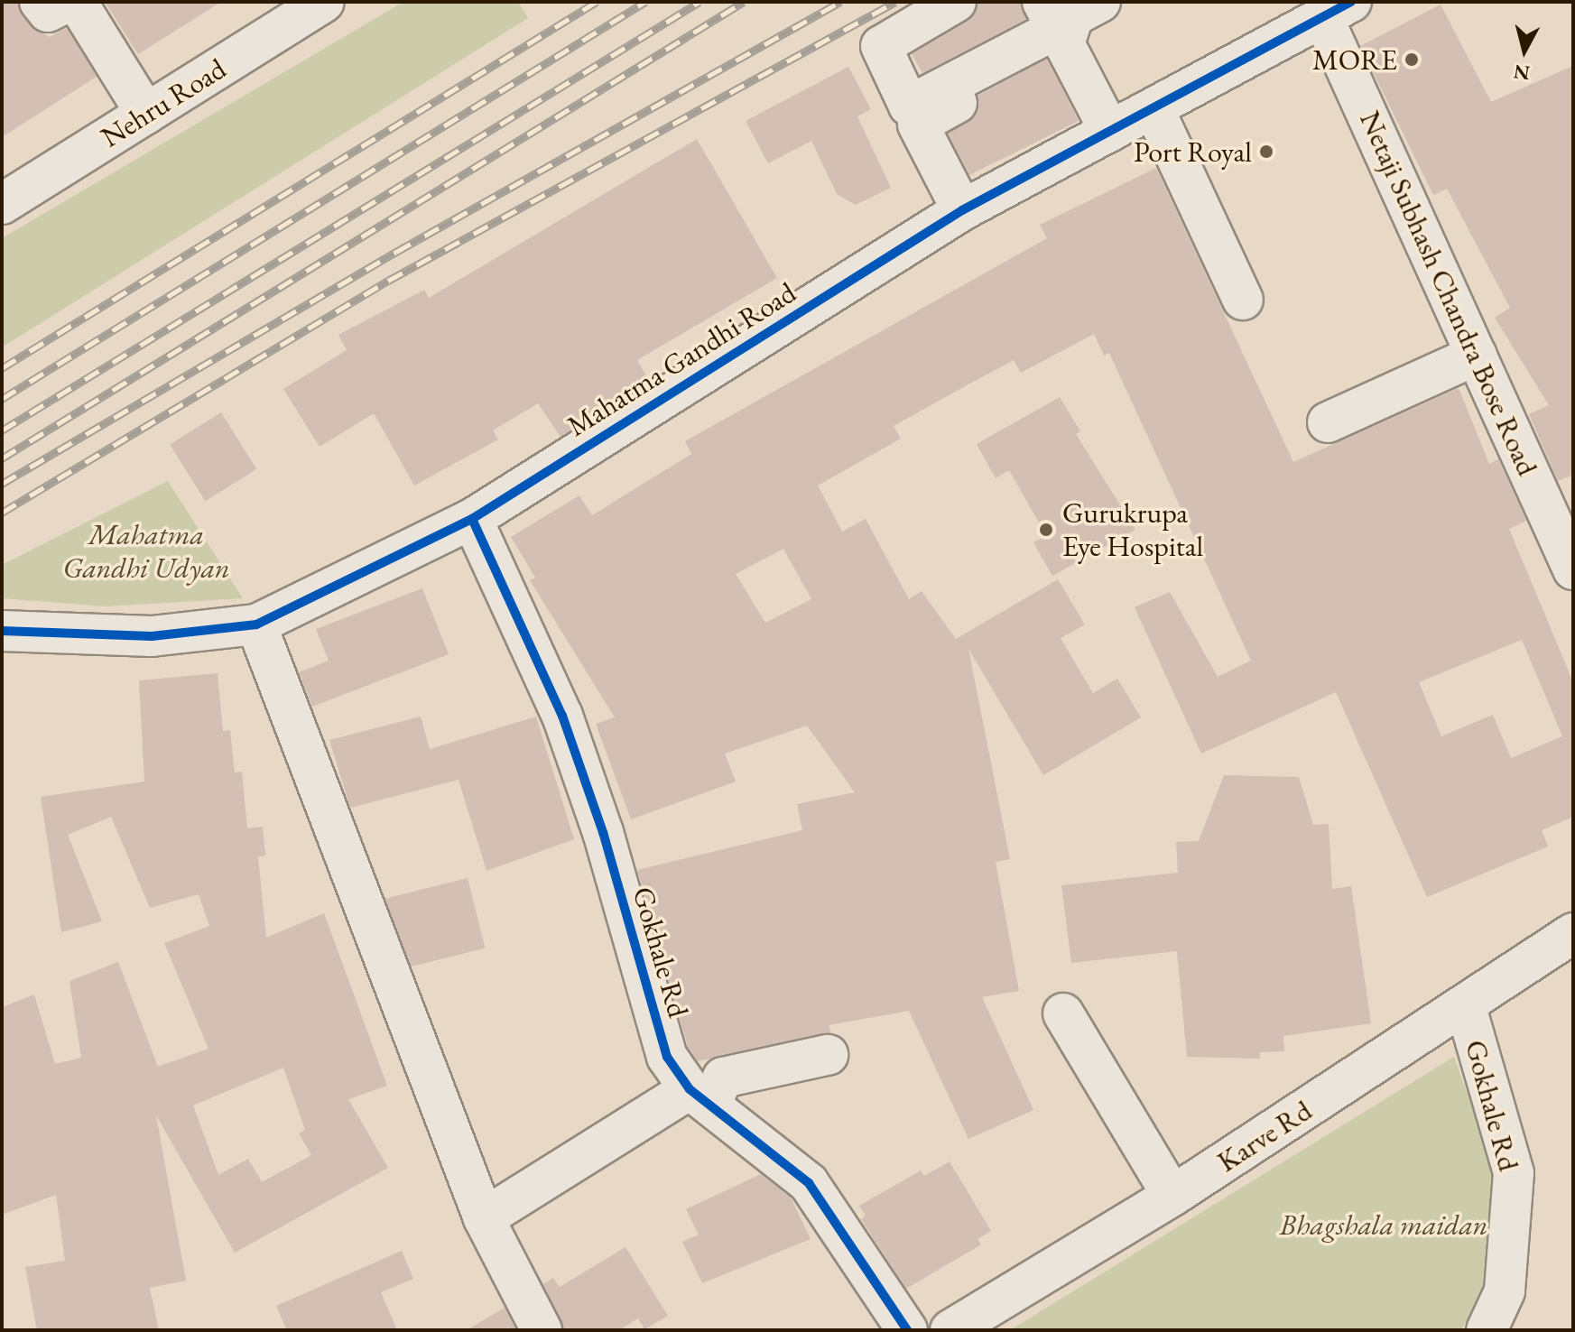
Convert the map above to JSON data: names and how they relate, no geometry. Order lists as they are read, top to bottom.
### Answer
{
  "streets": {
    "street": [
      "Nehru Road",
      "Netaji Subhash Chandra Bose Road",
      "Mahatma Gandhi Road",
      "Gokhale Rd",
      "Karve Rd"
    ]
  },
  "crossings": [
    ["Netaji Subhash Chandra Bose Road", "Mahatma Gandhi Road"],
    ["Mahatma Gandhi Road", "Gokhale Rd"],
    ["Gokhale Rd", "Karve Rd"]
  ],
  "parks": ["Mahatma Gandhi Udyan", "Bhagshala maidan"],
  "places": ["MORE", "Port Royal", "Gurukrupa Eye Hospital"],
  "north": "bottom"
}
